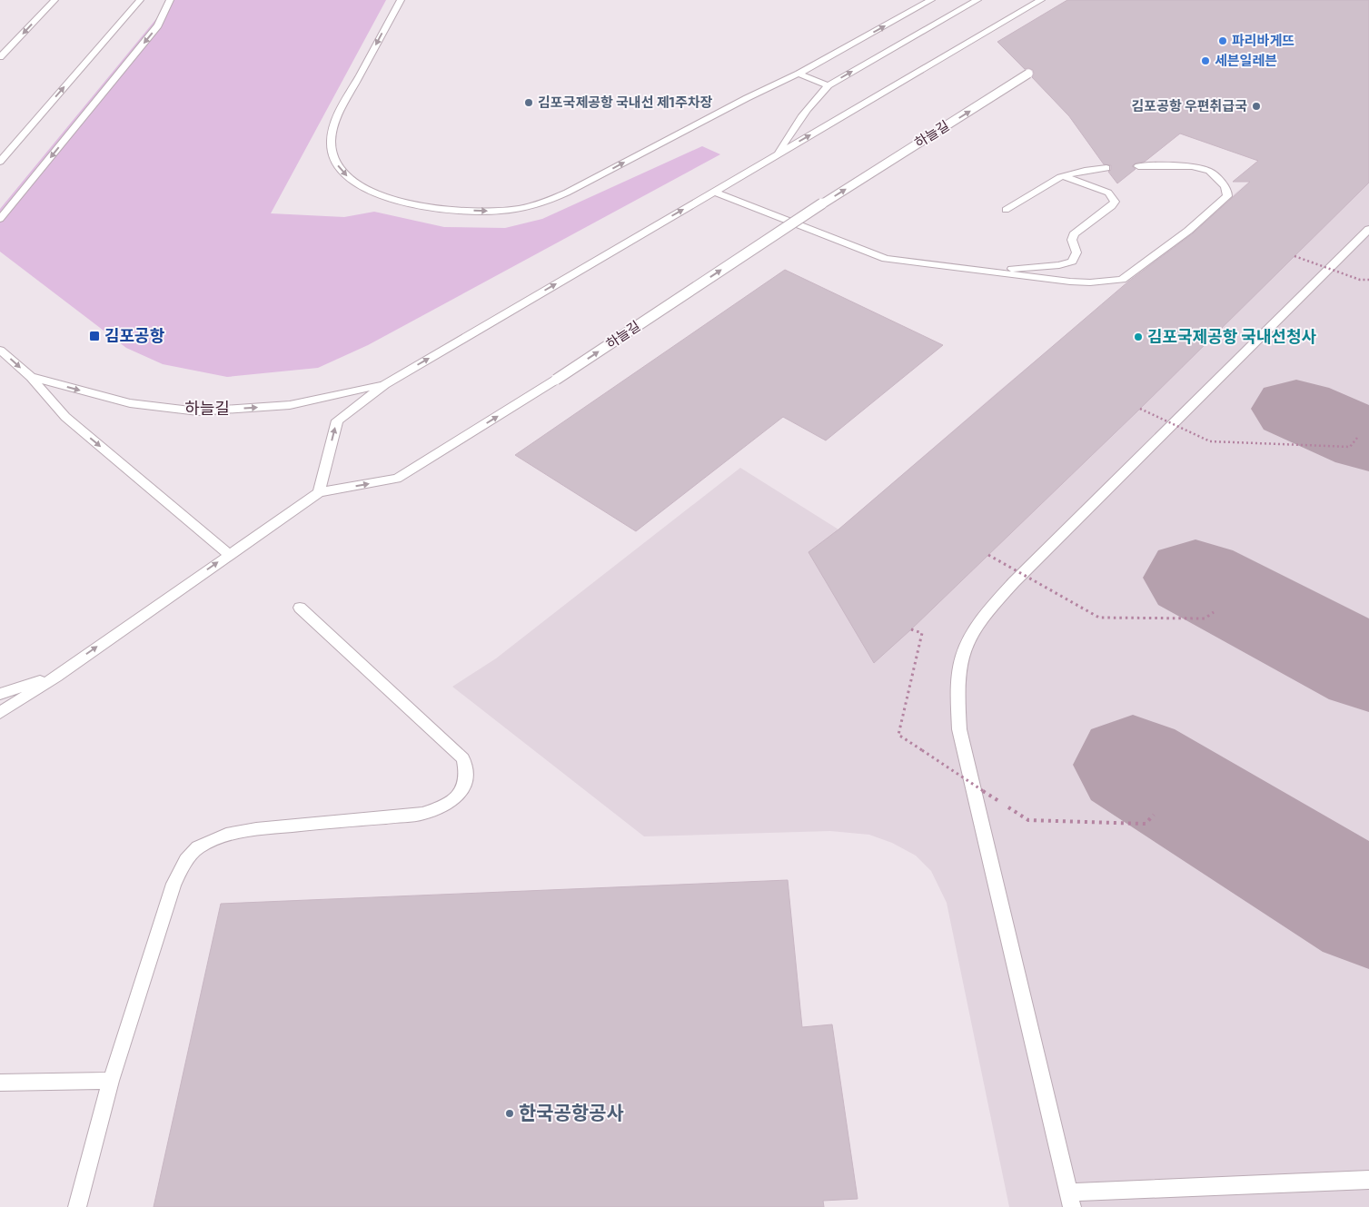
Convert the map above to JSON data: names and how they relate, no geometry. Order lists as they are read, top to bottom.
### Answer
{
  "streets": {
    "lane": ["하늘길"]
  },
  "one_way": ["하늘길"],
  "places": {
    "other": [
      "파리바게뜨",
      "세븐일레븐",
      "김포국제공항 국내선 제1주차장",
      "김포공항 우편취급국",
      "김포국제공항 국내선청사",
      "한국공항공사"
    ],
    "transit": ["김포공항"]
  }
}
